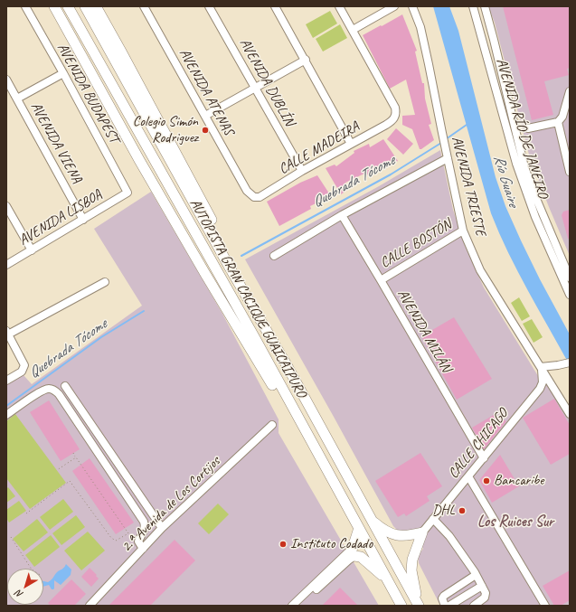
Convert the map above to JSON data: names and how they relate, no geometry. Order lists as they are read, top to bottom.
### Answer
{
  "streets": {
    "highway": ["AUTOPISTA GRAN CACIQUE GUAICAIPURO"],
    "street": [
      "AVENIDA DUBLÍN",
      "AVENIDA ATENAS",
      "AVENIDA BUDAPEST",
      "AVENIDA RÍO DE JANEIRO",
      "AVENIDA VIENA",
      "CALLE MADEIRA",
      "AVENIDA TRIESTE",
      "AVENIDA LISBOA",
      "CALLE BOSTÓN",
      "AVENIDA MILÁN",
      "CALLE CHICAGO",
      "2.ª Avenida de Los Cortijos"
    ]
  },
  "crossings": [
    ["AVENIDA DUBLÍN", "CALLE MADEIRA"],
    ["AVENIDA ATENAS", "CALLE MADEIRA"],
    ["AVENIDA BUDAPEST", "AVENIDA LISBOA"],
    ["AVENIDA VIENA", "AVENIDA LISBOA"],
    ["AVENIDA TRIESTE", "CALLE BOSTÓN"],
    ["AVENIDA TRIESTE", "CALLE CHICAGO"],
    ["CALLE BOSTÓN", "AVENIDA MILÁN"],
    ["AVENIDA MILÁN", "CALLE CHICAGO"]
  ],
  "districts": ["Los Ruices Sur"],
  "water": ["Río Guaire", "Quebrada Tócome"],
  "places": [
    "Colegio Simón Rodriguez",
    "Bancaribe",
    "DHL",
    "Instituto Codado"
  ],
  "north": "bottom left"
}
